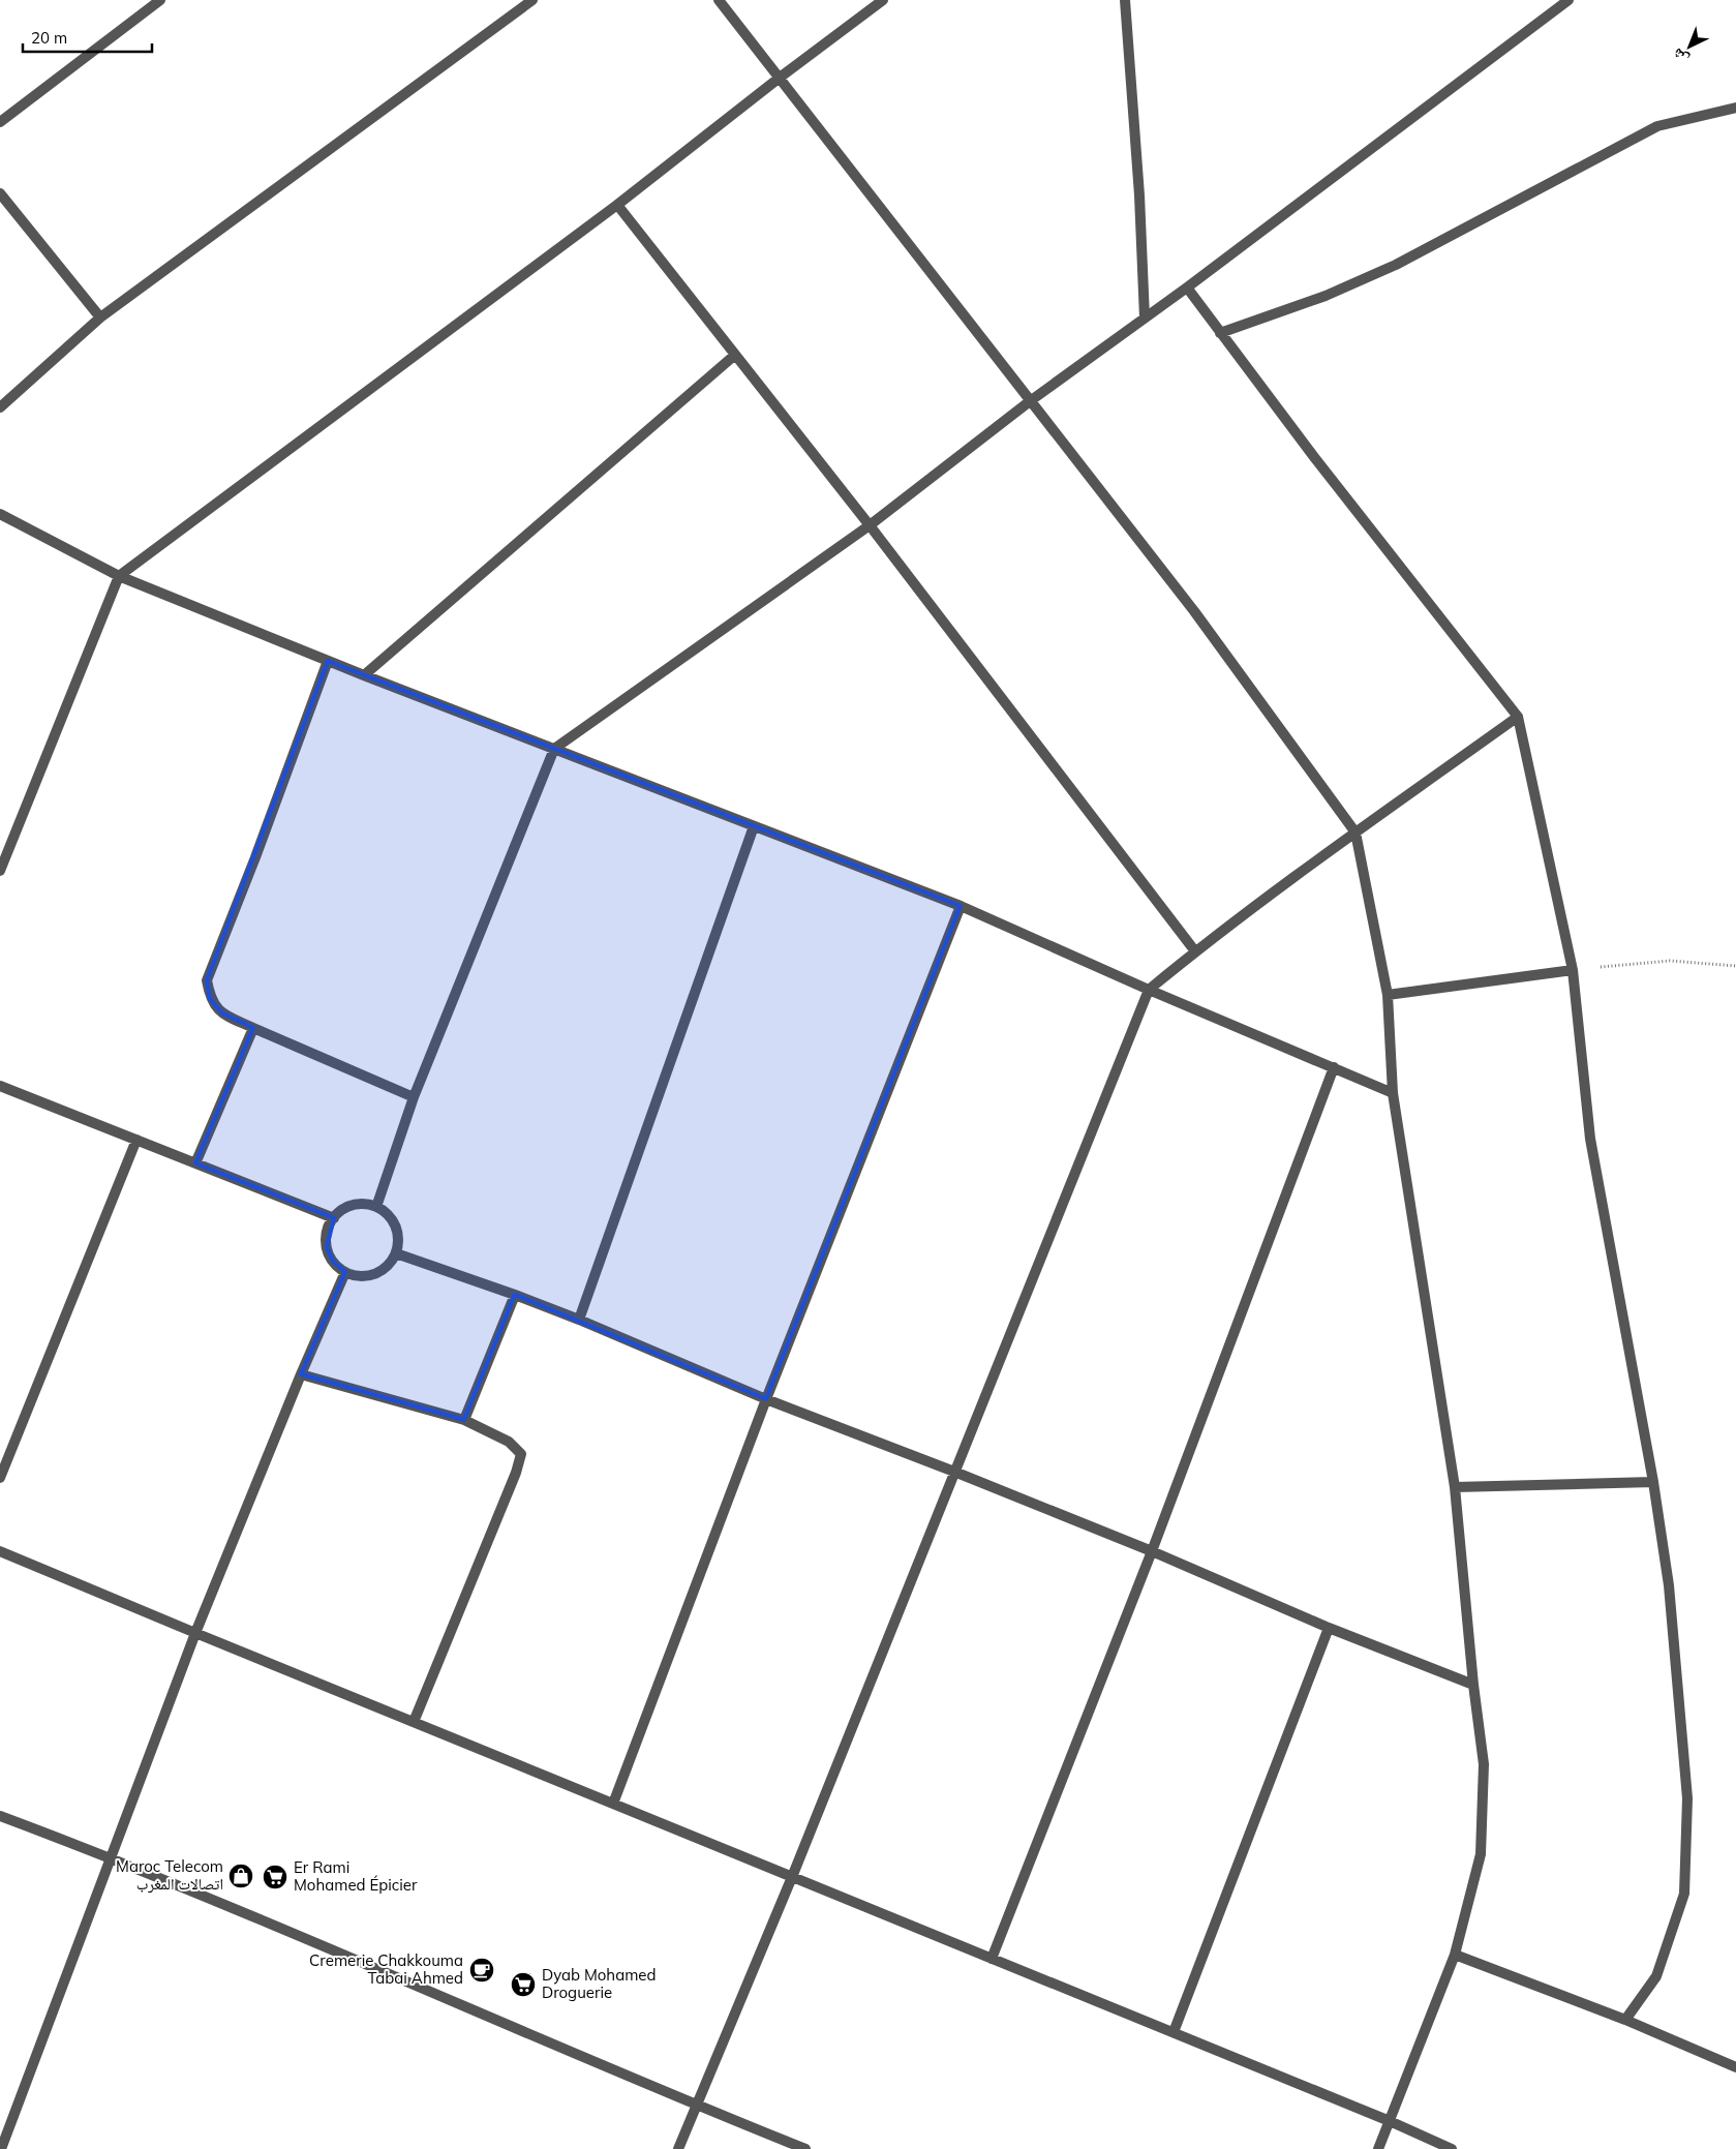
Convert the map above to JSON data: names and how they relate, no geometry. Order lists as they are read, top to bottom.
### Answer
{
  "places": {
    "shop": ["Maroc Telecom اتصالات المغرب"],
    "supermarket": ["Er Rami Mohamed Épicier", "Dyab Mohamed Droguerie"],
    "cafe": ["Cremerie Chakkouma Tabai Ahmed"]
  },
  "scale_bar": "20 m",
  "north": "bottom left"
}
